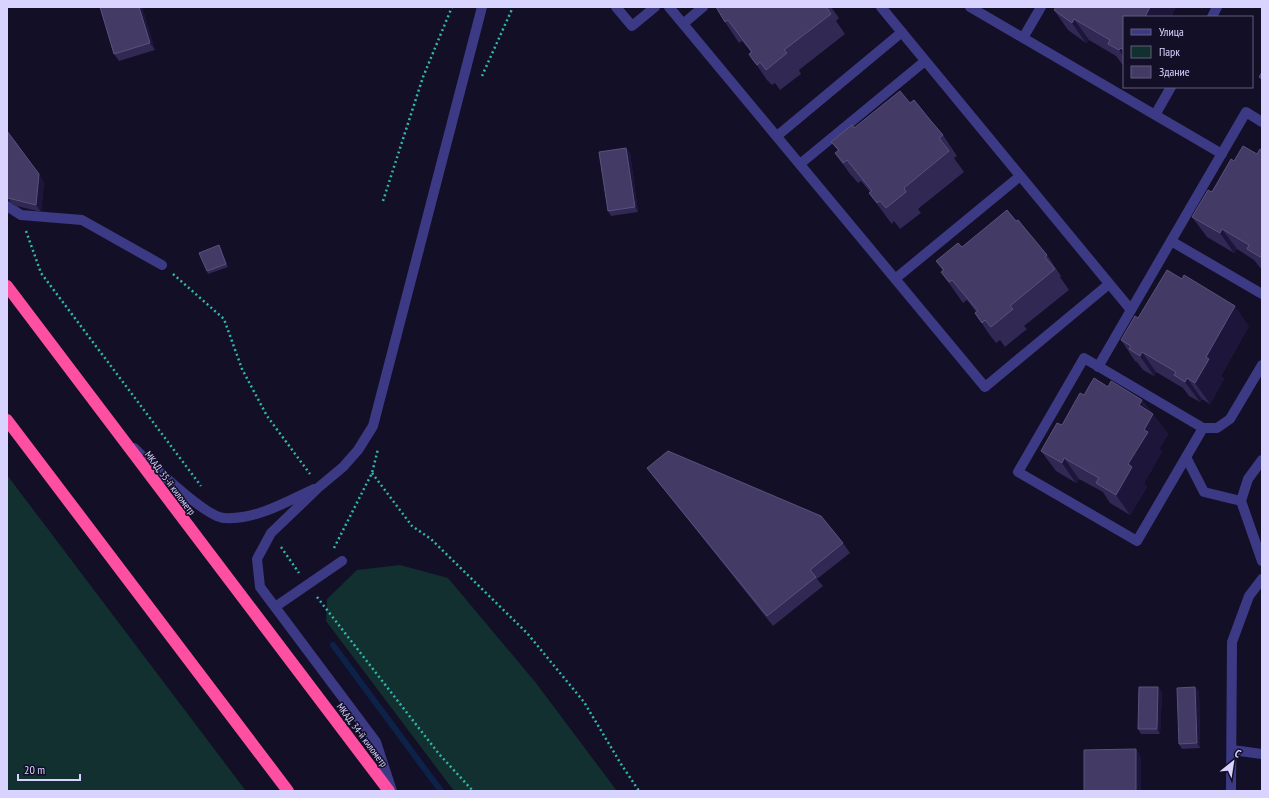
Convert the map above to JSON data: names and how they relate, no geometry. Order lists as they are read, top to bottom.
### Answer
{
  "streets": {
    "highway": ["МКАД, 35-й километр", "МКАД, 34-й километр"]
  },
  "crossings": [
    ["МКАД, 35-й километр", "МКАД, 34-й километр"]
  ],
  "legend": ["Улица", "Парк", "Здание"],
  "scale_bar": "20 m",
  "north": "top right"
}
